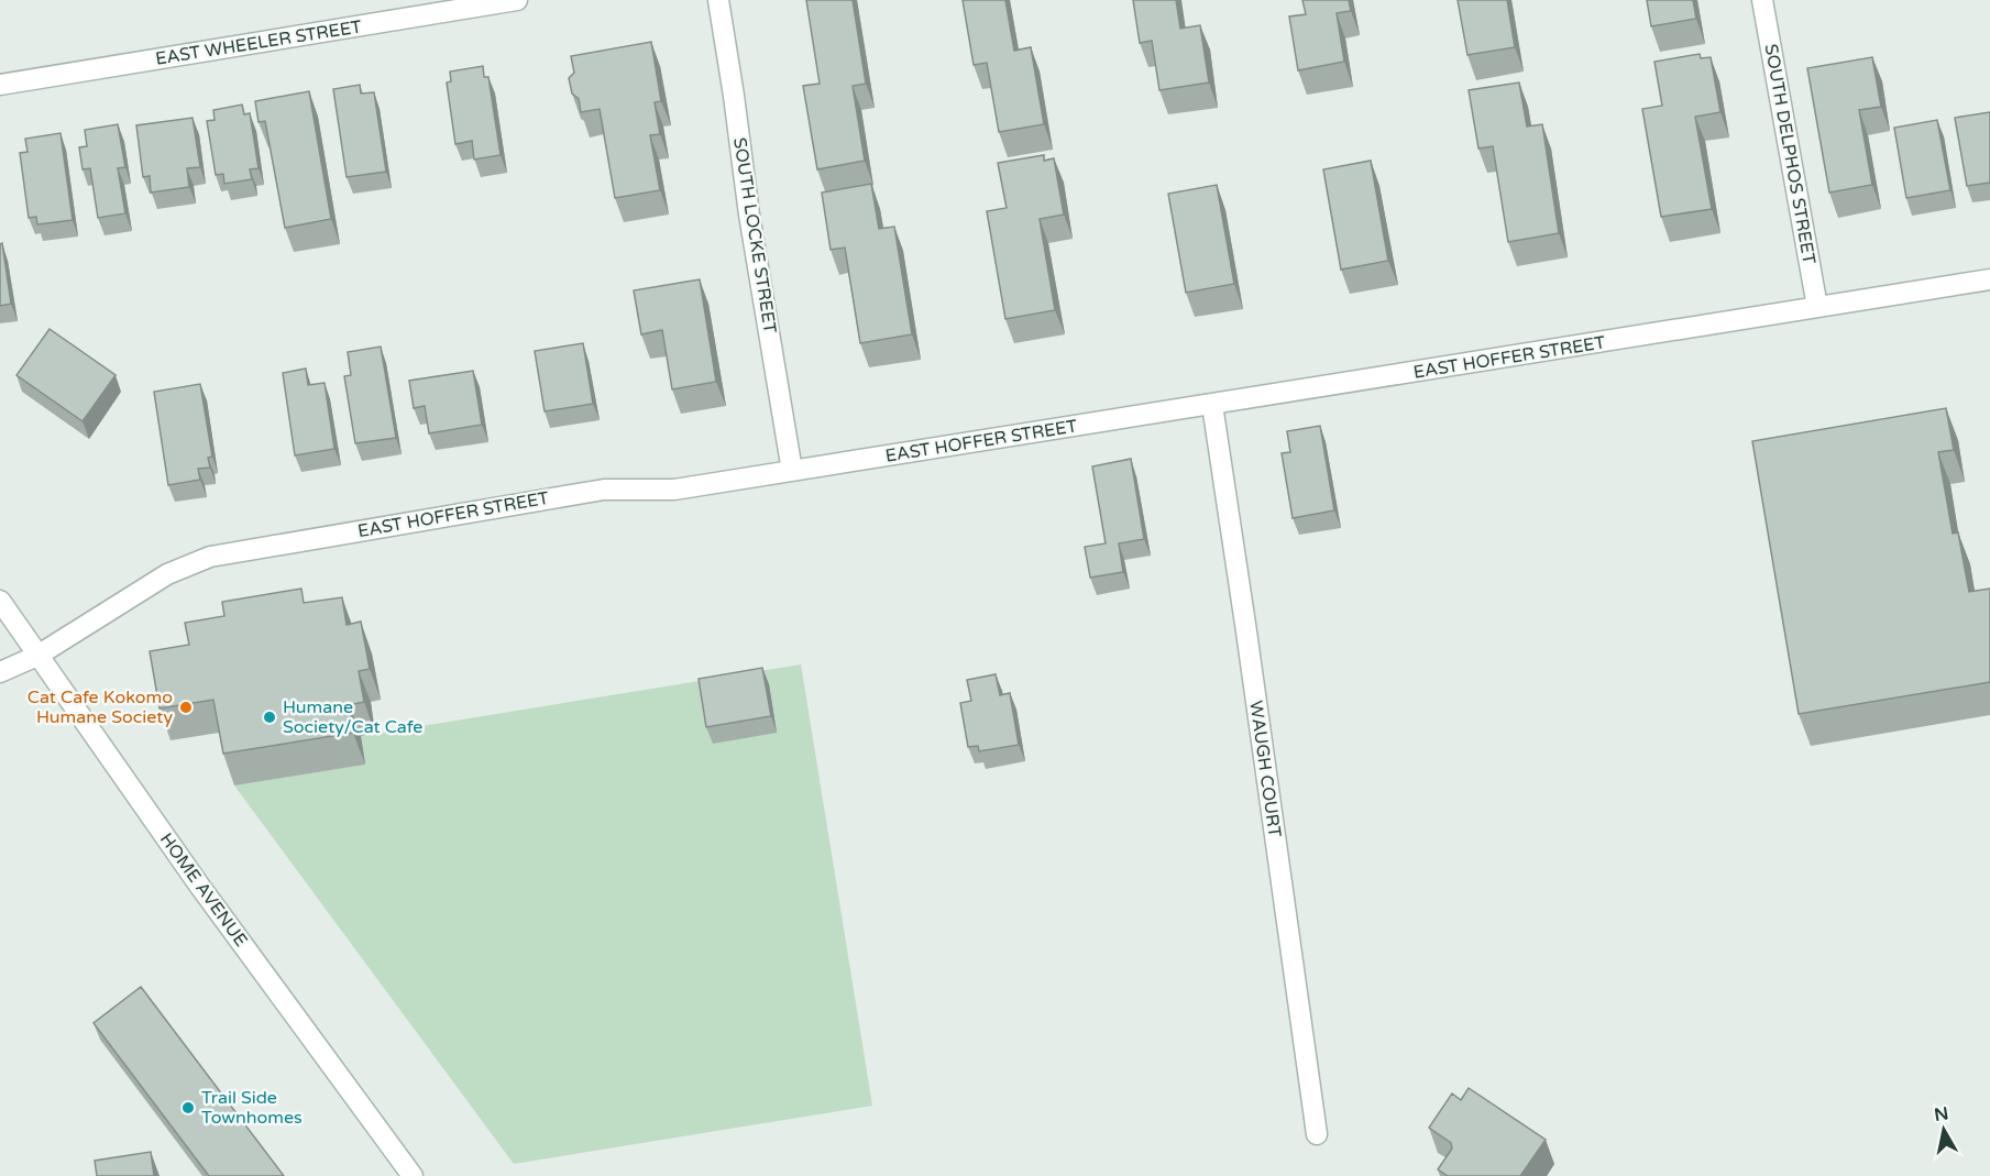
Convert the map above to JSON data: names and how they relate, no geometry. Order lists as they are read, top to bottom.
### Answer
{
  "streets": {
    "street": [
      "EAST WHEELER STREET",
      "SOUTH DELPHOS STREET",
      "SOUTH LOCKE STREET",
      "EAST HOFFER STREET",
      "WAUGH COURT",
      "HOME AVENUE"
    ]
  },
  "crossings": [
    ["SOUTH DELPHOS STREET", "EAST HOFFER STREET"],
    ["SOUTH LOCKE STREET", "EAST HOFFER STREET"],
    ["EAST HOFFER STREET", "WAUGH COURT"],
    ["EAST HOFFER STREET", "HOME AVENUE"]
  ],
  "places": ["Cat Cafe Kokomo Humane Society", "Humane Society/Cat Cafe", "Trail Side Townhomes"],
  "north": "top"
}
